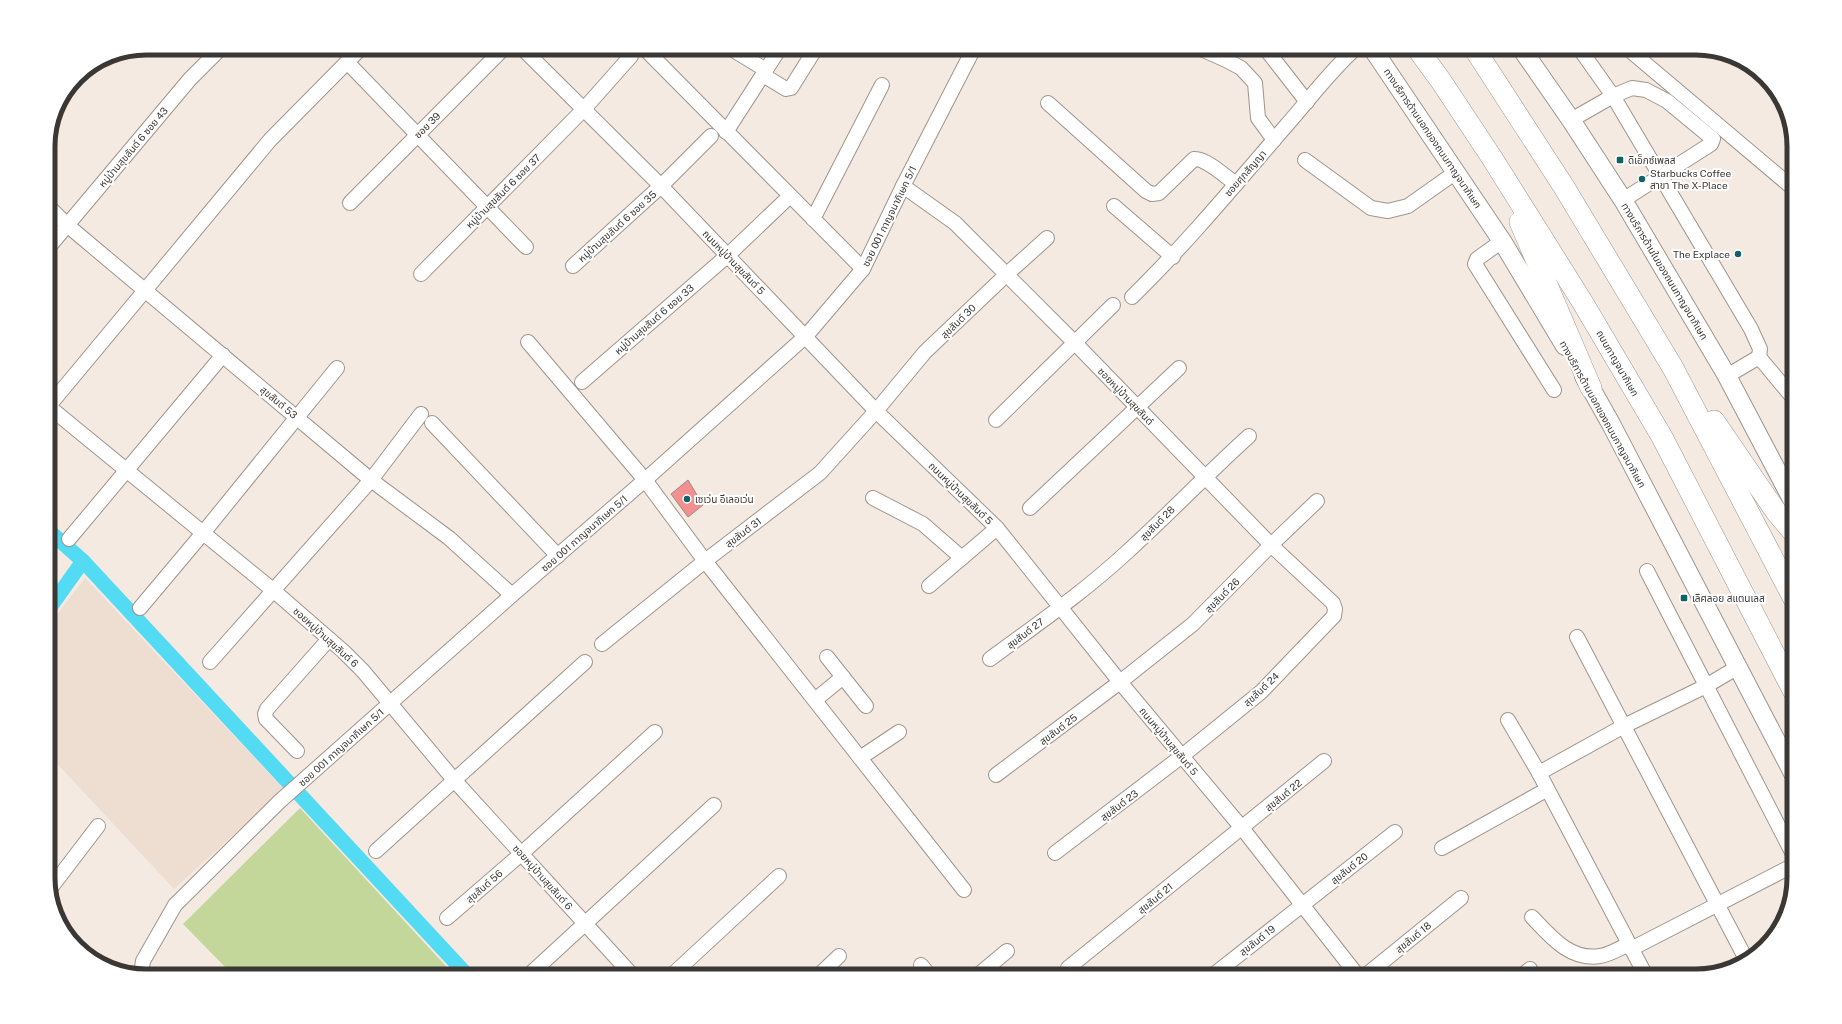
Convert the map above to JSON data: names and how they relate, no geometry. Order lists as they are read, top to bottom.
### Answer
{
  "streets": {
    "highway": ["ถนนกาญจนาภิเษก"],
    "main road": ["ทางบริการด้านนอกของถนนกาญจนาภิเษก", "ทางบริการด้านในของถนนกาญจนาภิเษก"],
    "street": [
      "ซอย 39",
      "หมู่บ้านสุขสันต์ 6 ซอย 43",
      "ซอยศุภสัญญา",
      "หมู่บ้านสุขสันต์ 6 ซอย 37",
      "ซอย 001 กาญจนาภิเษก 5/1",
      "หมู่บ้านสุขสันต์ 6 ซอย 35",
      "ถนนหมู่บ้านสุขสันต์ 5",
      "หมู่บ้านสุขสันต์ 6 ซอย 33",
      "สุขสันต์ 30",
      "ซอยหมู่บ้านสุขสันต์",
      "สุขสันต์ 53",
      "สุขสันต์ 28",
      "สุขสันต์ 31",
      "สุขสันต์ 26",
      "สุขสันต์ 27",
      "ซอยหมู่บ้านสุขสันต์ 6",
      "สุขสันต์ 24",
      "สุขสันต์ 25",
      "สุขสันต์ 22",
      "สุขสันต์ 23",
      "สุขสันต์ 20",
      "สุขสันต์ 56",
      "สุขสันต์ 21",
      "สุขสันต์ 18",
      "สุขสันต์ 19"
    ]
  },
  "crossings": [
    ["หมู่บ้านสุขสันต์ 6 ซอย 43", "สุขสันต์ 53"],
    ["หมู่บ้านสุขสันต์ 6 ซอย 37", "ถนนหมู่บ้านสุขสันต์ 5"],
    ["ซอย 001 กาญจนาภิเษก 5/1", "ถนนหมู่บ้านสุขสันต์ 5"],
    ["ซอย 001 กาญจนาภิเษก 5/1", "ซอยหมู่บ้านสุขสันต์"],
    ["ซอย 001 กาญจนาภิเษก 5/1", "สุขสันต์ 53"],
    ["ซอย 001 กาญจนาภิเษก 5/1", "ซอยหมู่บ้านสุขสันต์ 6"],
    ["หมู่บ้านสุขสันต์ 6 ซอย 35", "ถนนหมู่บ้านสุขสันต์ 5"],
    ["ถนนหมู่บ้านสุขสันต์ 5", "หมู่บ้านสุขสันต์ 6 ซอย 33"],
    ["ถนนหมู่บ้านสุขสันต์ 5", "สุขสันต์ 30"],
    ["ถนนหมู่บ้านสุขสันต์ 5", "สุขสันต์ 28"],
    ["ถนนหมู่บ้านสุขสันต์ 5", "สุขสันต์ 31"],
    ["ถนนหมู่บ้านสุขสันต์ 5", "สุขสันต์ 26"],
    ["ถนนหมู่บ้านสุขสันต์ 5", "สุขสันต์ 27"],
    ["ถนนหมู่บ้านสุขสันต์ 5", "สุขสันต์ 24"],
    ["ถนนหมู่บ้านสุขสันต์ 5", "สุขสันต์ 25"],
    ["ถนนหมู่บ้านสุขสันต์ 5", "สุขสันต์ 22"],
    ["ถนนหมู่บ้านสุขสันต์ 5", "สุขสันต์ 23"],
    ["ถนนหมู่บ้านสุขสันต์ 5", "สุขสันต์ 20"],
    ["ถนนหมู่บ้านสุขสันต์ 5", "สุขสันต์ 21"],
    ["ถนนหมู่บ้านสุขสันต์ 5", "สุขสันต์ 19"],
    ["สุขสันต์ 30", "ซอยหมู่บ้านสุขสันต์"],
    ["สุขสันต์ 30", "สุขสันต์ 31"],
    ["ซอยหมู่บ้านสุขสันต์", "สุขสันต์ 28"],
    ["ซอยหมู่บ้านสุขสันต์", "สุขสันต์ 26"],
    ["ซอยหมู่บ้านสุขสันต์", "สุขสันต์ 24"],
    ["สุขสันต์ 28", "สุขสันต์ 27"],
    ["สุขสันต์ 26", "สุขสันต์ 25"],
    ["ซอยหมู่บ้านสุขสันต์ 6", "สุขสันต์ 56"],
    ["สุขสันต์ 24", "สุขสันต์ 23"],
    ["สุขสันต์ 22", "สุขสันต์ 21"],
    ["สุขสันต์ 20", "สุขสันต์ 19"]
  ],
  "places": {
    "transit": ["ดิเอ็กซ์เพลส", "เลิศลอย สแตนเลส"],
    "other": ["Starbucks Coffee สาขา The X-Place", "The Explace", "เซเว่น อีเลอเว่น"]
  }
}
